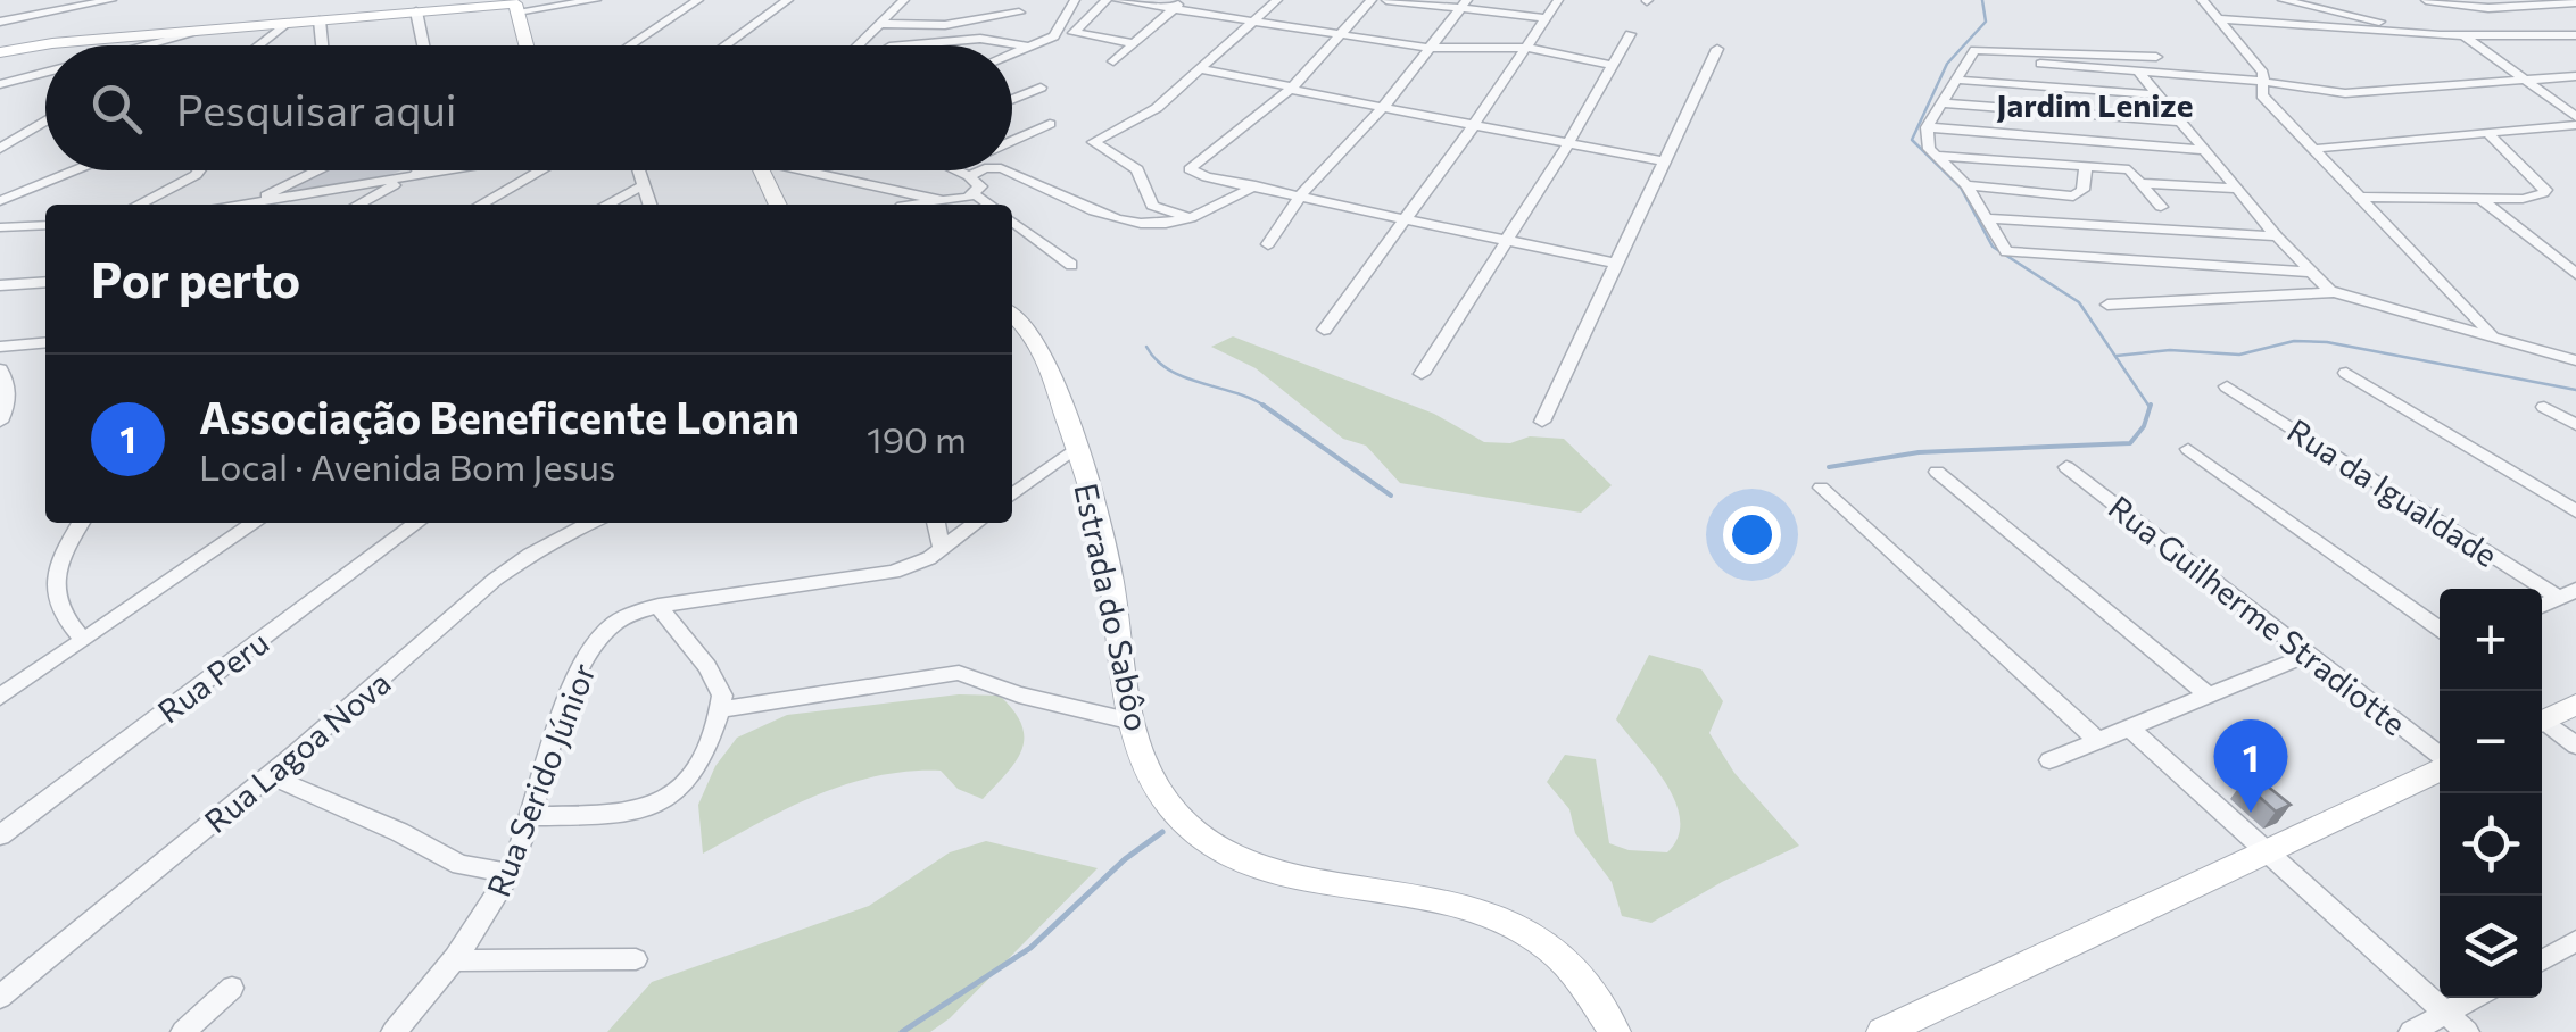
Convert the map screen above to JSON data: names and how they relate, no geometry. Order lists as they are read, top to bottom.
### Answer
{
  "streets": {
    "street": [
      "Rua da Igualdade",
      "Estrada do Sabôo",
      "Rua Guilherme Stradiotte",
      "Rua Peru",
      "Rua Lagoa Nova",
      "Rua Serido Júnior"
    ]
  },
  "districts": ["Jardim Lenize"],
  "page": {
    "search": "Pesquisar aqui",
    "heading": "Por perto",
    "list": [
      {
        "mark": "1",
        "name": "Associação Beneficente Lonan",
        "note": "Local · Avenida Bom Jesus",
        "value": "190 m"
      }
    ],
    "map_buttons": ["+", "−"],
    "pins": "1"
  }
}
